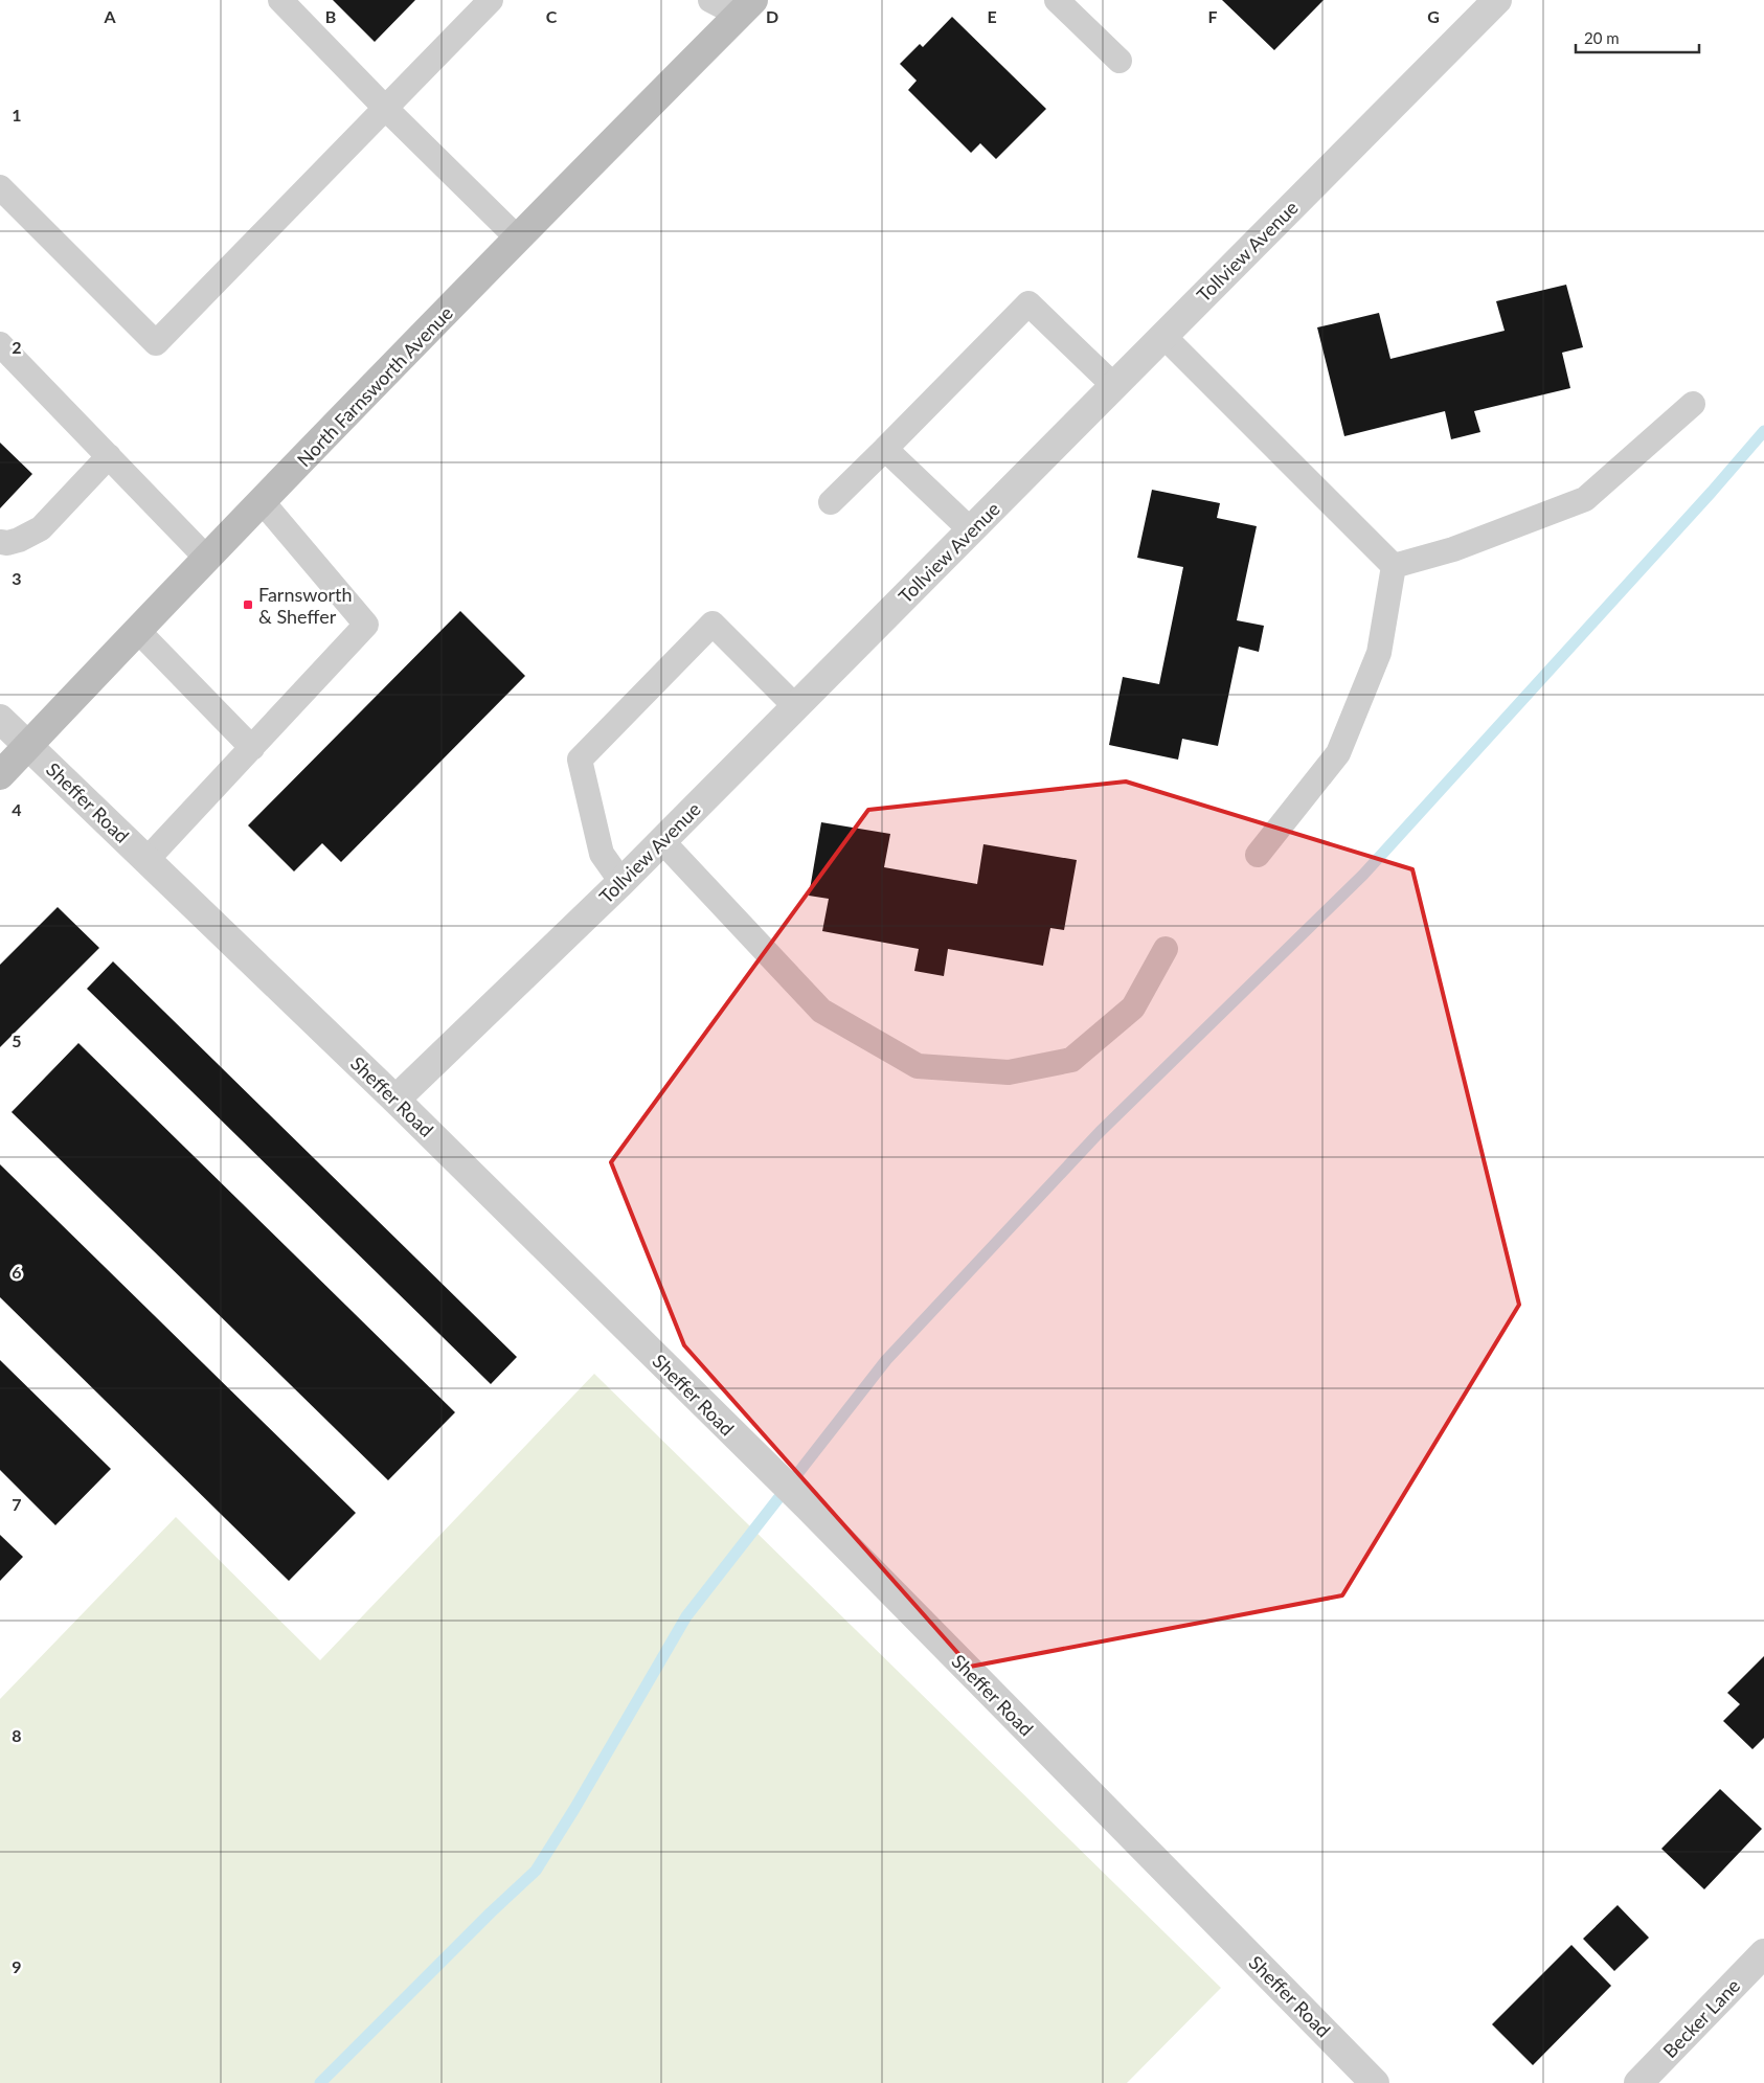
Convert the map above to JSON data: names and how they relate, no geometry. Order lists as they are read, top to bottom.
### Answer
{
  "streets": {
    "main road": ["North Farnsworth Avenue"],
    "street": ["Tollview Avenue", "Sheffer Road", "Becker Lane"]
  },
  "crossings": [
    ["Tollview Avenue", "Sheffer Road"],
    ["North Farnsworth Avenue", "Sheffer Road"]
  ],
  "places": {
    "transit": ["Farnsworth & Sheffer"]
  },
  "scale_bar": "20 m",
  "grid": {
    "columns": [
      "A",
      "B",
      "C",
      "D",
      "E",
      "F",
      "G"
    ],
    "rows": [
      "1",
      "2",
      "3",
      "4",
      "5",
      "6",
      "7",
      "8",
      "9"
    ]
  }
}
